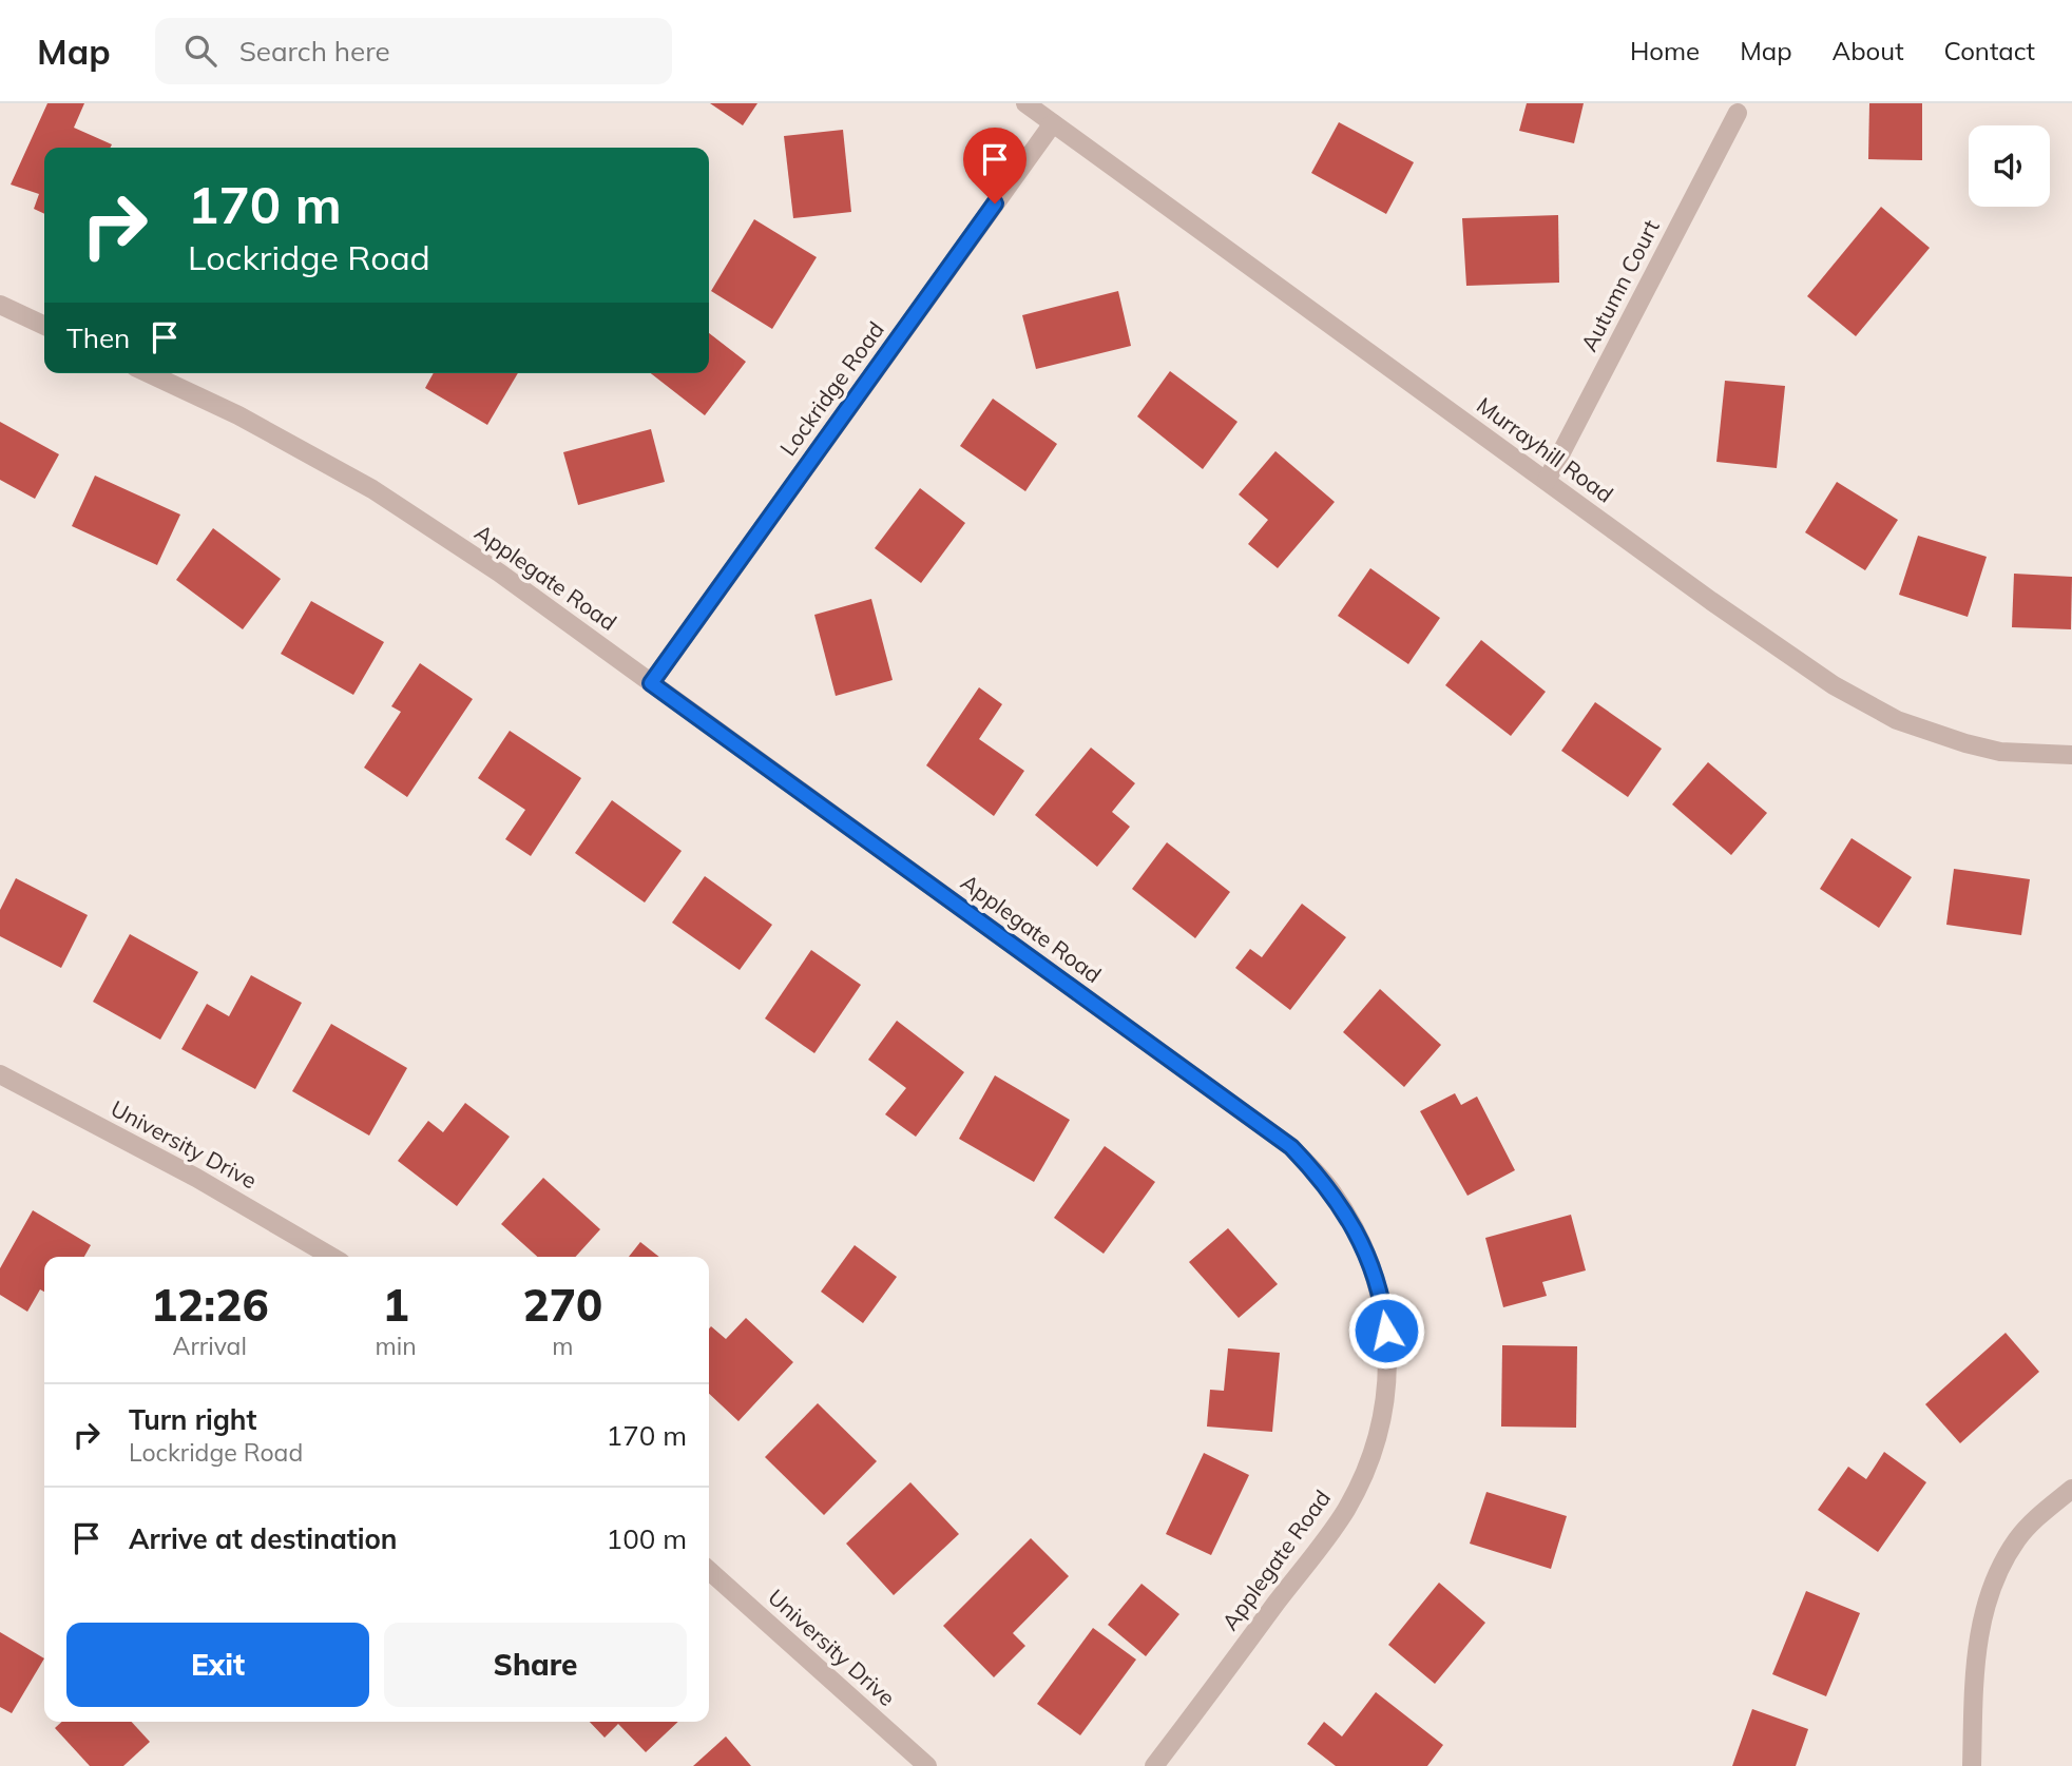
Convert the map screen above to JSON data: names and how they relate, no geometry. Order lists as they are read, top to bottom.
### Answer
{
  "streets": {
    "street": [
      "Autumn Court",
      "Lockridge Road",
      "Murrayhill Road",
      "Applegate Road",
      "University Drive"
    ]
  },
  "crossings": [
    ["Autumn Court", "Murrayhill Road"],
    ["Lockridge Road", "Murrayhill Road"],
    ["Lockridge Road", "Applegate Road"]
  ],
  "page": {
    "header": "Map",
    "search": "Search here",
    "nav": [
      "Home",
      "Map",
      "About",
      "Contact"
    ],
    "turn": ["170 m", "Lockridge Road"],
    "then": "Then",
    "eta": [
      "12:26",
      "Arrival",
      "1",
      "min",
      "270",
      "m"
    ],
    "list": [
      {
        "name": "Turn right",
        "note": "Lockridge Road",
        "value": "170 m"
      },
      {
        "name": "Arrive at destination",
        "value": "100 m"
      }
    ],
    "buttons": ["Exit", "Share"]
  }
}
